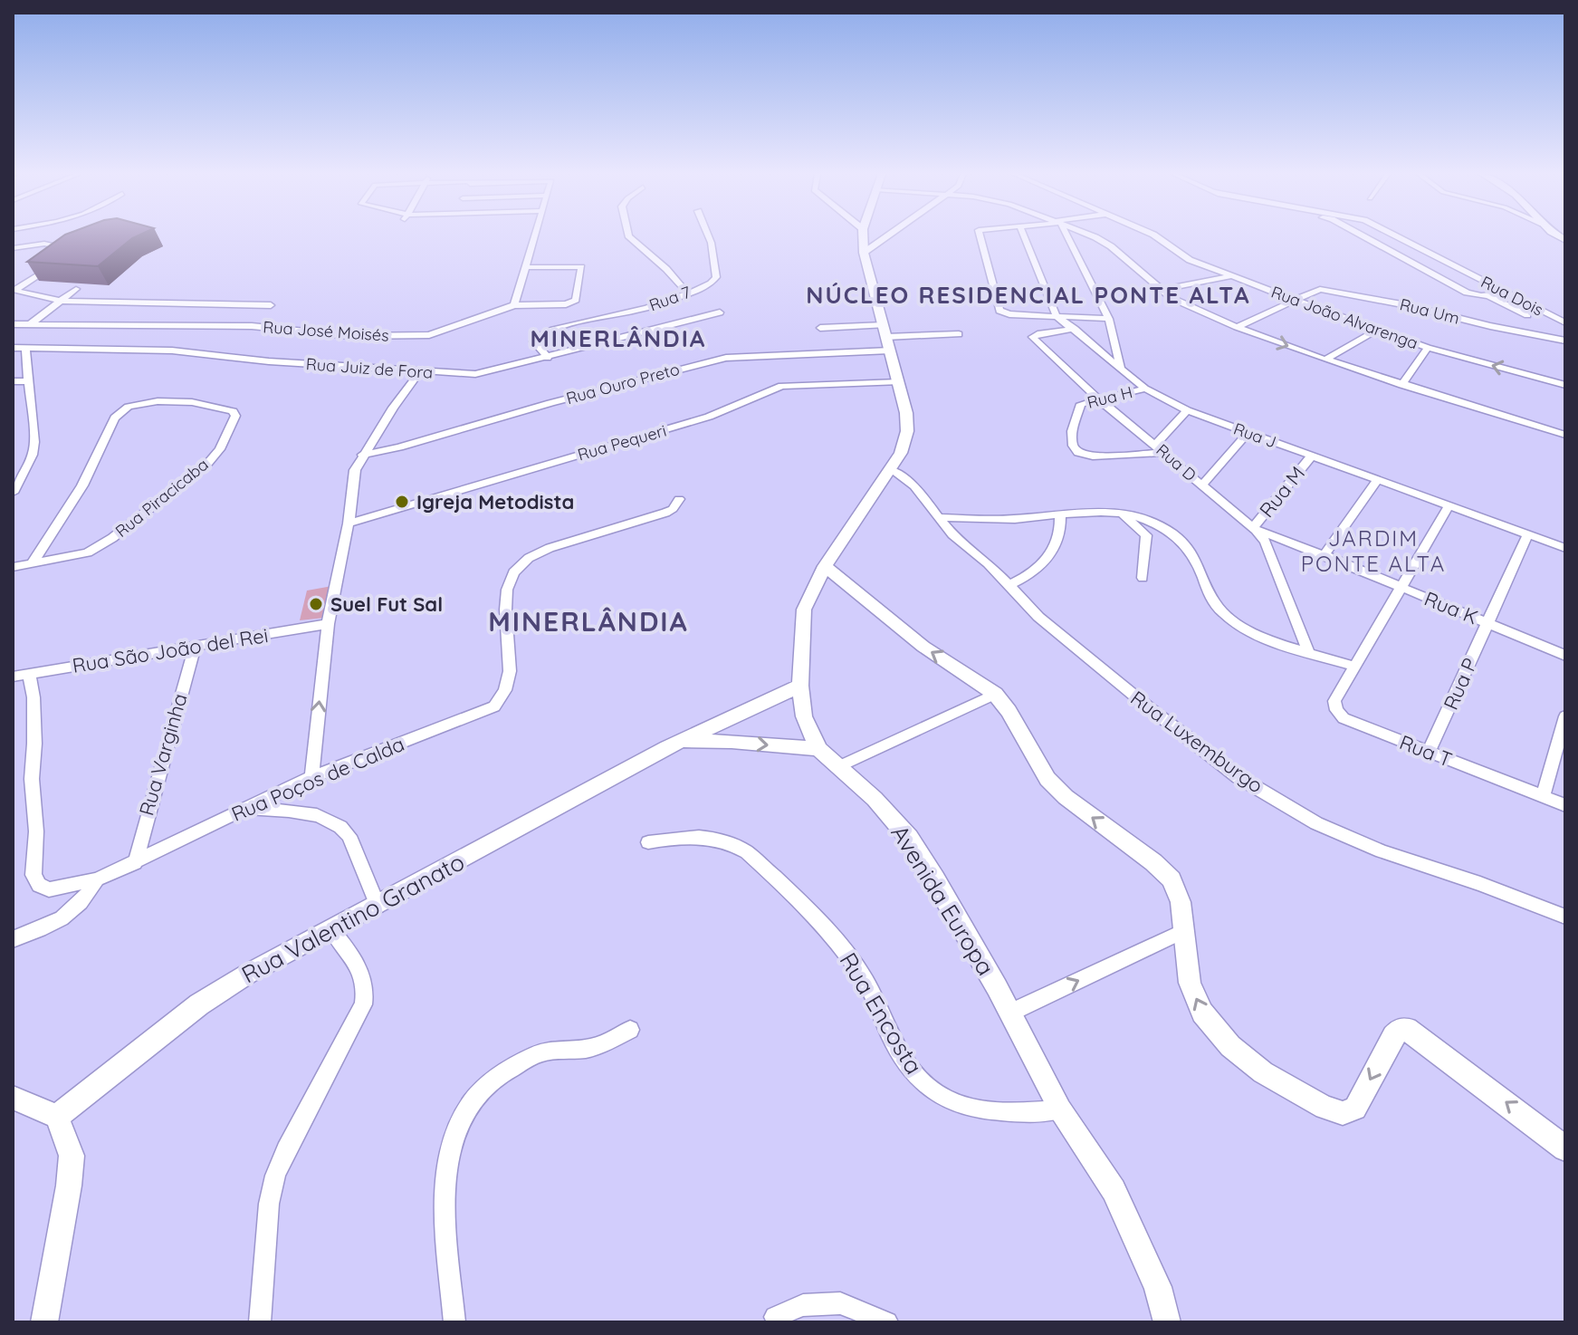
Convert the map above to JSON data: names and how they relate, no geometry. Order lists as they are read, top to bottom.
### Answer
{
  "streets": {
    "street": [
      "Rua Dois",
      "Rua 7",
      "Rua Um",
      "Rua João Alvarenga",
      "Rua José Moisés",
      "Rua Juiz de Fora",
      "Rua Ouro Preto",
      "Rua H",
      "Rua J",
      "Rua Pequeri",
      "Rua D",
      "Rua M",
      "Rua Piracicaba",
      "Rua K",
      "Rua São João del Rei",
      "Rua P",
      "Rua Luxemburgo",
      "Rua T",
      "Rua Varginha",
      "Rua Poços de Calda",
      "Avenida Europa",
      "Rua Valentino Granato",
      "Rua Encosta"
    ]
  },
  "crossings": [
    ["Rua 7", "Rua Juiz de Fora"],
    ["Rua Um", "Rua João Alvarenga"],
    ["Rua H", "Rua J"],
    ["Rua H", "Rua D"],
    ["Rua J", "Rua D"],
    ["Rua J", "Rua M"],
    ["Rua J", "Rua P"],
    ["Rua J", "Rua T"],
    ["Rua Pequeri", "Avenida Europa"],
    ["Rua D", "Rua M"],
    ["Rua D", "Rua K"],
    ["Rua M", "Rua K"],
    ["Rua K", "Rua P"],
    ["Rua K", "Rua T"],
    ["Rua São João del Rei", "Rua Varginha"],
    ["Rua São João del Rei", "Rua Poços de Calda"],
    ["Rua P", "Rua T"],
    ["Rua Luxemburgo", "Avenida Europa"],
    ["Rua Varginha", "Rua Poços de Calda"],
    ["Avenida Europa", "Rua Valentino Granato"],
    ["Avenida Europa", "Rua Encosta"]
  ],
  "districts": [
    "NÚCLEO RESIDENCIAL PONTE ALTA",
    "MINERLÂNDIA",
    "JARDIM PONTE ALTA",
    "MINERLÂNDIA"
  ],
  "places": ["Igreja Metodista", "Suel Fut Sal"]
}
